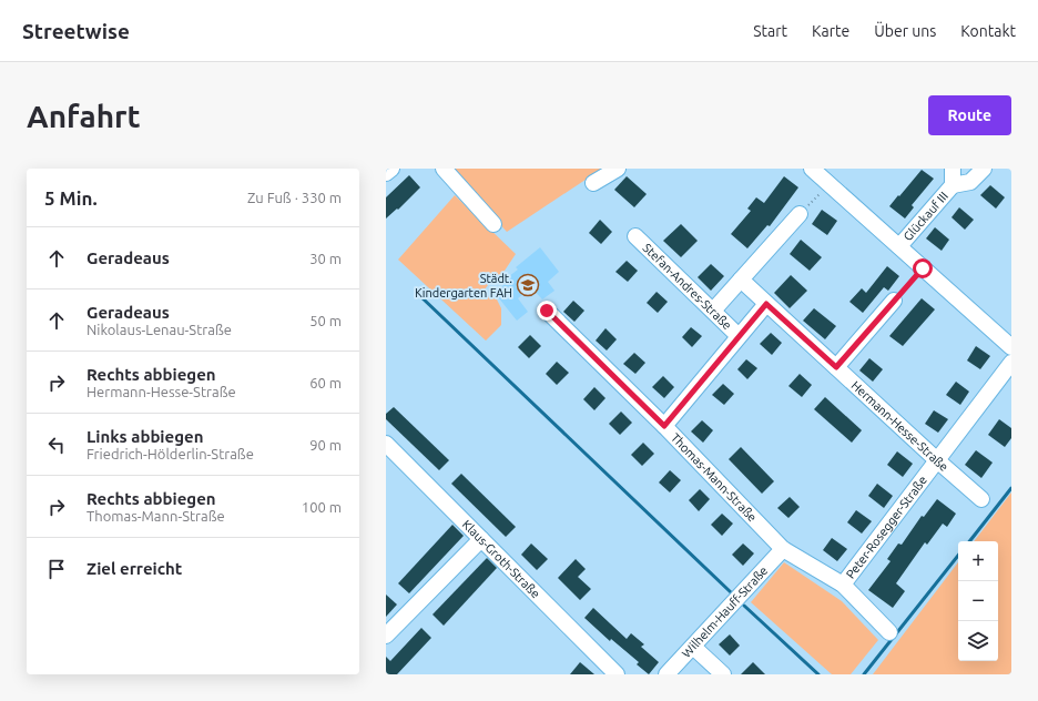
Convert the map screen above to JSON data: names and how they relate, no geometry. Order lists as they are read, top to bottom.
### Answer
{
  "streets": {
    "street": [
      "Glückauf III",
      "Stefan-Andres-Straße",
      "Hermann-Hesse-Straße",
      "Thomas-Mann-Straße",
      "Peter-Rosegger-Straße",
      "Klaus-Groth-Straße",
      "Wilhelm-Hauff-Straße"
    ]
  },
  "crossings": [
    ["Hermann-Hesse-Straße", "Peter-Rosegger-Straße"],
    ["Thomas-Mann-Straße", "Peter-Rosegger-Straße"],
    ["Thomas-Mann-Straße", "Wilhelm-Hauff-Straße"]
  ],
  "places": {
    "school or university": ["Städt. Kindergarten FAH"]
  },
  "page": {
    "header": "Streetwise",
    "nav": [
      "Start",
      "Karte",
      "Über uns",
      "Kontakt"
    ],
    "buttons": "Route",
    "title": "Anfahrt",
    "heading": ["5 Min.", "Zu Fuß · 330 m"],
    "list": [
      ["Geradeaus", "30 m"],
      ["Geradeaus", "Nikolaus-Lenau-Straße", "50 m"],
      ["Rechts abbiegen", "Hermann-Hesse-Straße", "60 m"],
      ["Links abbiegen", "Friedrich-Hölderlin-Straße", "90 m"],
      ["Rechts abbiegen", "Thomas-Mann-Straße", "100 m"],
      "Ziel erreicht"
    ],
    "map_buttons": ["+", "−"]
  }
}
